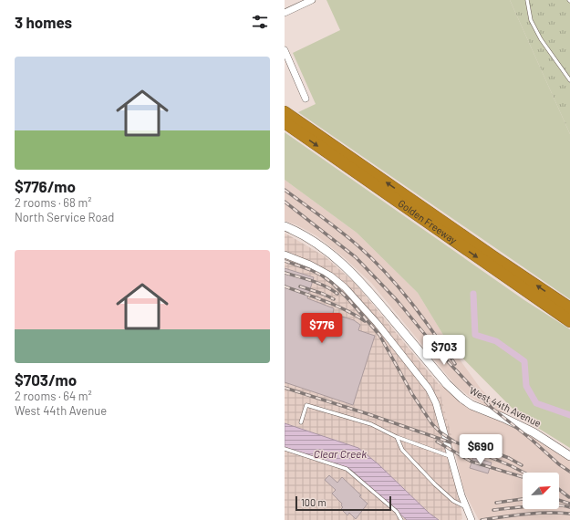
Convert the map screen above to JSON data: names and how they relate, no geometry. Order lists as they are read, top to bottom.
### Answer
{
  "streets": {
    "highway": ["Golden Freeway"],
    "street": ["West 44th Avenue"]
  },
  "water": ["Clear Creek"],
  "scale_bar": "100 m",
  "north": "top right",
  "page": {
    "heading": "3 homes",
    "list": [
      {
        "name": "$776/mo",
        "note": "2 rooms · 68 m² · North Service Road"
      },
      {
        "name": "$703/mo",
        "note": "2 rooms · 64 m² · West 44th Avenue"
      }
    ],
    "price": ["$776", "$703", "$690"],
    "scale": "100 m"
  }
}
